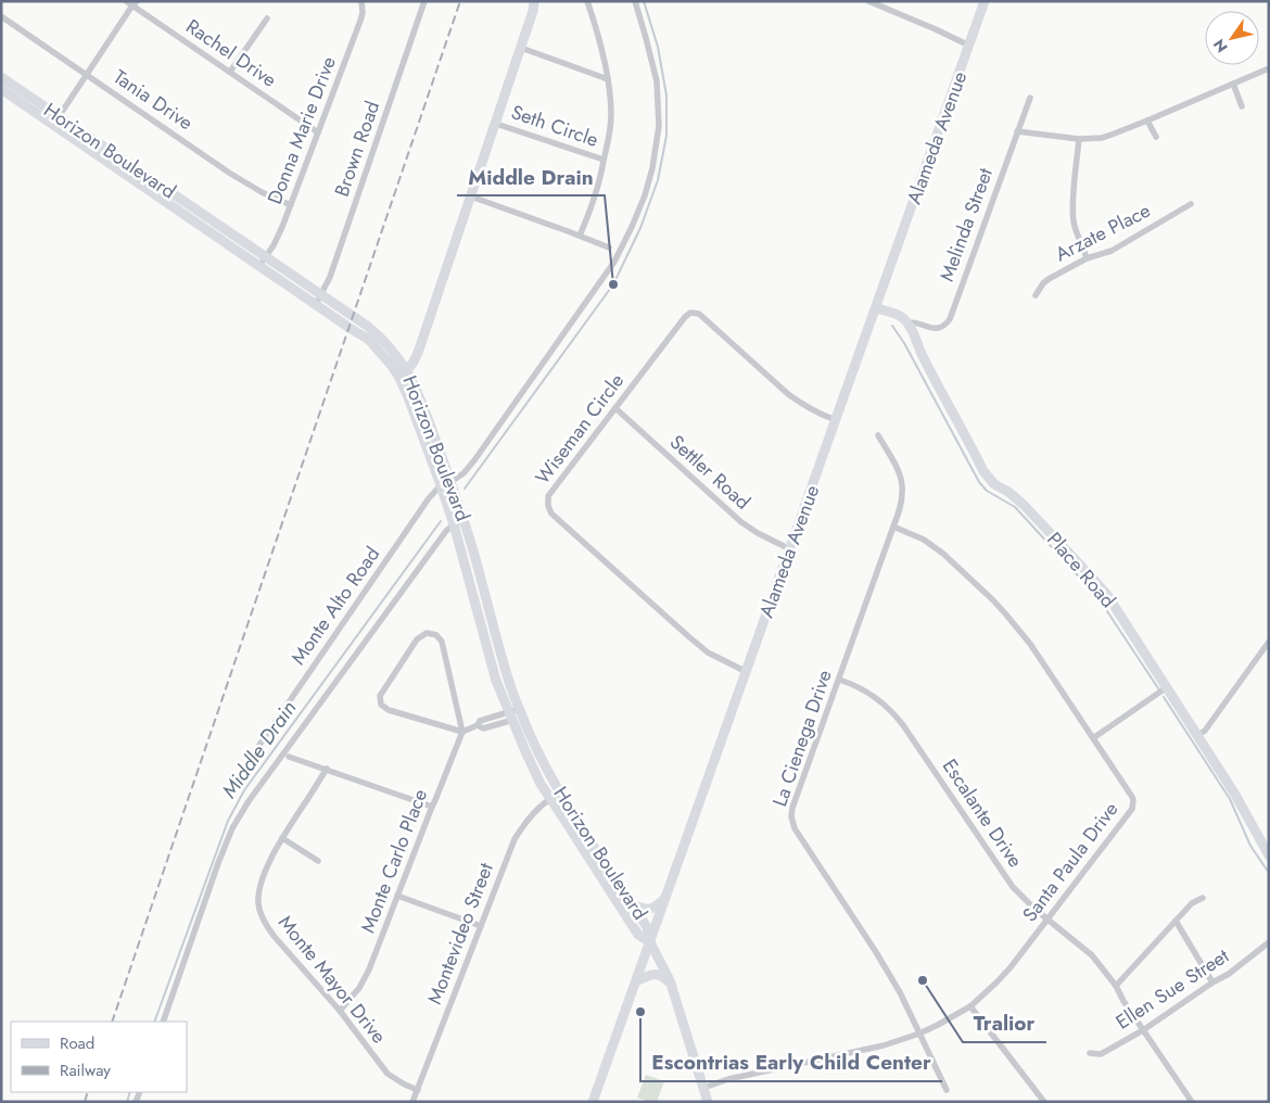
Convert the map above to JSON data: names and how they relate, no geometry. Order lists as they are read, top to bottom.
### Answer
{
  "streets": {
    "main road": ["Alameda Avenue", "Horizon Boulevard", "Place Road"],
    "street": [
      "Rachel Drive",
      "Tania Drive",
      "Seth Circle",
      "Donna Marie Drive",
      "Brown Road",
      "Melinda Street",
      "Arzate Place",
      "Wiseman Circle",
      "Settler Road",
      "Monte Alto Road",
      "La Cienega Drive",
      "Escalante Drive",
      "Monte Carlo Place",
      "Santa Paula Drive",
      "Montevideo Street",
      "Monte Mayor Drive",
      "Ellen Sue Street"
    ]
  },
  "crossings": [
    ["Rachel Drive", "Donna Marie Drive"],
    ["Tania Drive", "Donna Marie Drive"],
    ["Donna Marie Drive", "Horizon Boulevard"],
    ["Alameda Avenue", "Horizon Boulevard"],
    ["Alameda Avenue", "Wiseman Circle"],
    ["Alameda Avenue", "Settler Road"],
    ["Brown Road", "Horizon Boulevard"],
    ["Horizon Boulevard", "Monte Alto Road"],
    ["Horizon Boulevard", "Montevideo Street"],
    ["Melinda Street", "Place Road"],
    ["Wiseman Circle", "Settler Road"],
    ["La Cienega Drive", "Escalante Drive"],
    ["La Cienega Drive", "Santa Paula Drive"],
    ["Escalante Drive", "Santa Paula Drive"],
    ["Escalante Drive", "Ellen Sue Street"],
    ["Monte Carlo Place", "Monte Mayor Drive"],
    ["Montevideo Street", "Monte Mayor Drive"]
  ],
  "water": ["Middle Drain"],
  "places": ["Middle Drain", "Tralior", "Escontrias Early Child Center"],
  "legend": ["Road", "Railway"],
  "north": "bottom left"
}
